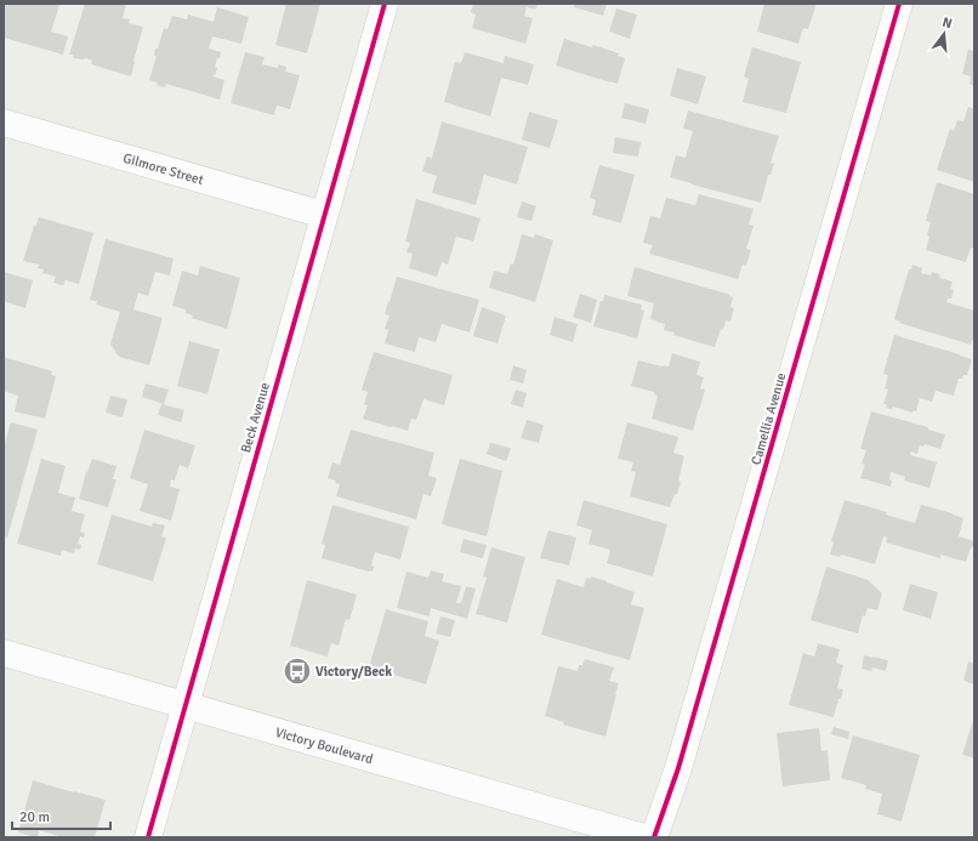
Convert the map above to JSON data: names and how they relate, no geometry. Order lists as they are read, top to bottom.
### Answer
{
  "streets": {
    "street": [
      "Gilmore Street",
      "Beck Avenue",
      "Camellia Avenue",
      "Victory Boulevard"
    ]
  },
  "crossings": [
    ["Gilmore Street", "Beck Avenue"],
    ["Beck Avenue", "Victory Boulevard"]
  ],
  "places": {
    "bus stop": ["Victory/Beck"]
  },
  "scale_bar": "20 m",
  "north": "top"
}
